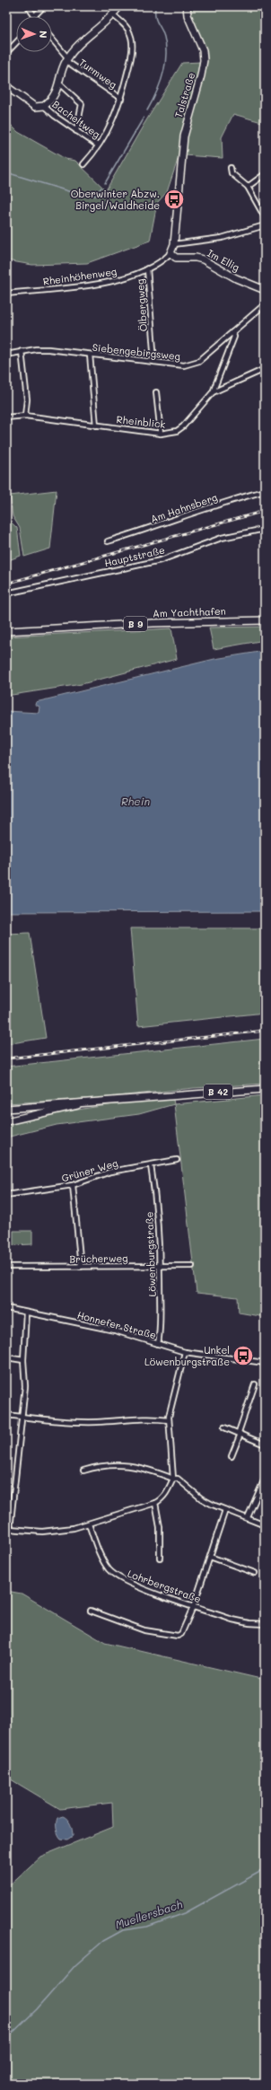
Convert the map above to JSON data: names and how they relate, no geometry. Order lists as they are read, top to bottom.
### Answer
{
  "streets": {
    "main road": [
      "Talstraße",
      "Im Ellig",
      "Am Yachthafen",
      "B 9",
      "B 42"
    ],
    "street": [
      "Turmweg",
      "Bacheltweg",
      "Rheinhöhenweg",
      "Ölbergweg",
      "Siebengebirgsweg",
      "Rheinblick",
      "Am Hahnsberg",
      "Hauptstraße",
      "Grüner Weg",
      "Löwenburgstraße",
      "Brücherweg",
      "Honnefer Straße",
      "Lohrbergstraße"
    ]
  },
  "crossings": [
    ["Im Ellig", "Rheinhöhenweg"],
    ["Rheinhöhenweg", "Ölbergweg"],
    ["Ölbergweg", "Siebengebirgsweg"],
    ["Siebengebirgsweg", "Rheinblick"],
    ["Grüner Weg", "Löwenburgstraße"],
    ["Löwenburgstraße", "Brücherweg"],
    ["Löwenburgstraße", "Honnefer Straße"]
  ],
  "water": ["Rhein", "Muellersbach"],
  "places": {
    "bus stop": ["Oberwinter Abzw. Birgel/Waldheide", "Unkel Löwenburgstraße"]
  },
  "north": "right"
}
